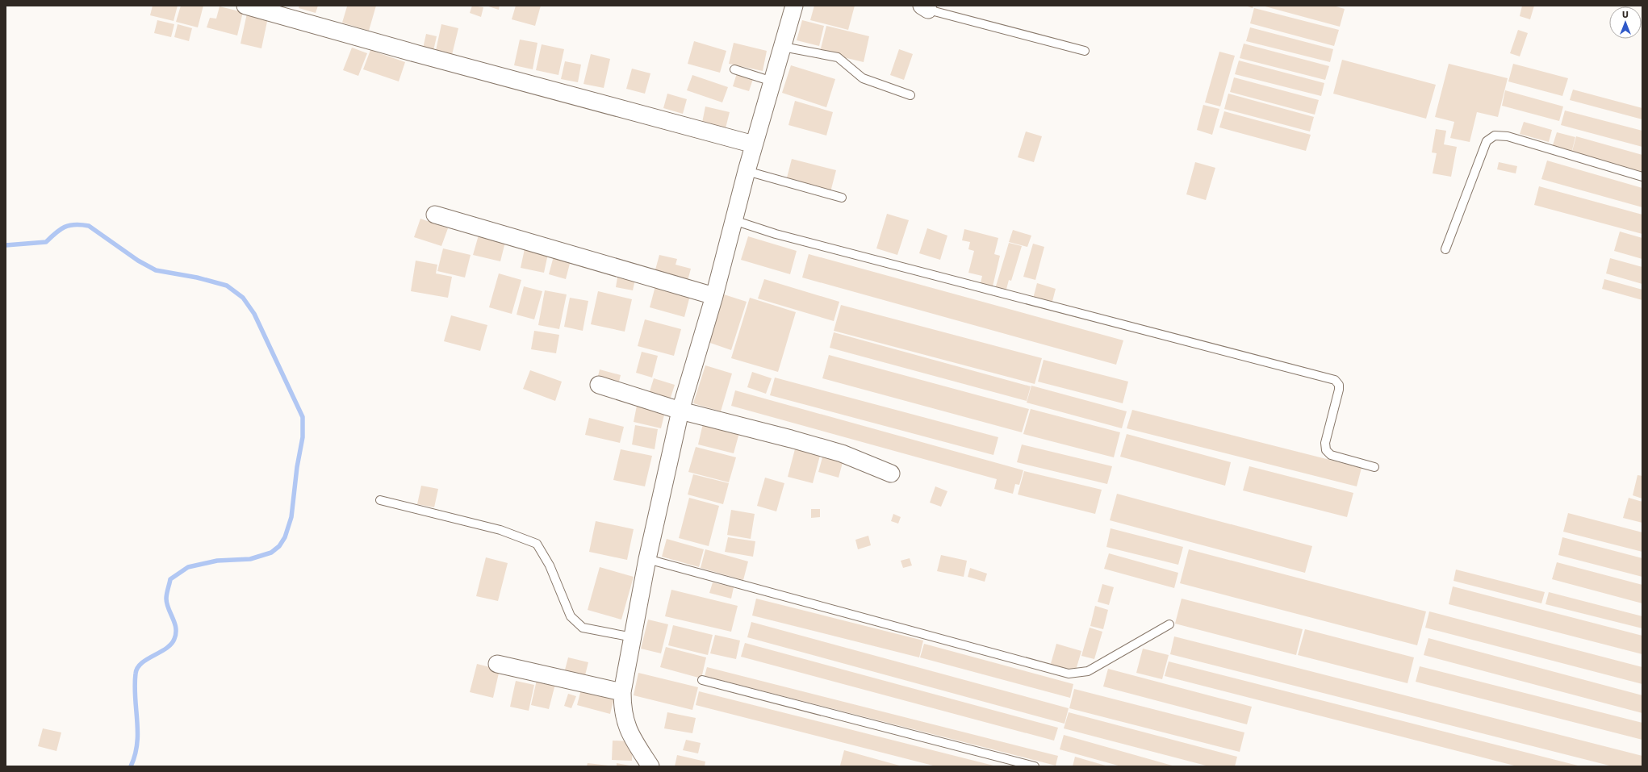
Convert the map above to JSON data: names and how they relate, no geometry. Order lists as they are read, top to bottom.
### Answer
{
  "north": "top"
}
